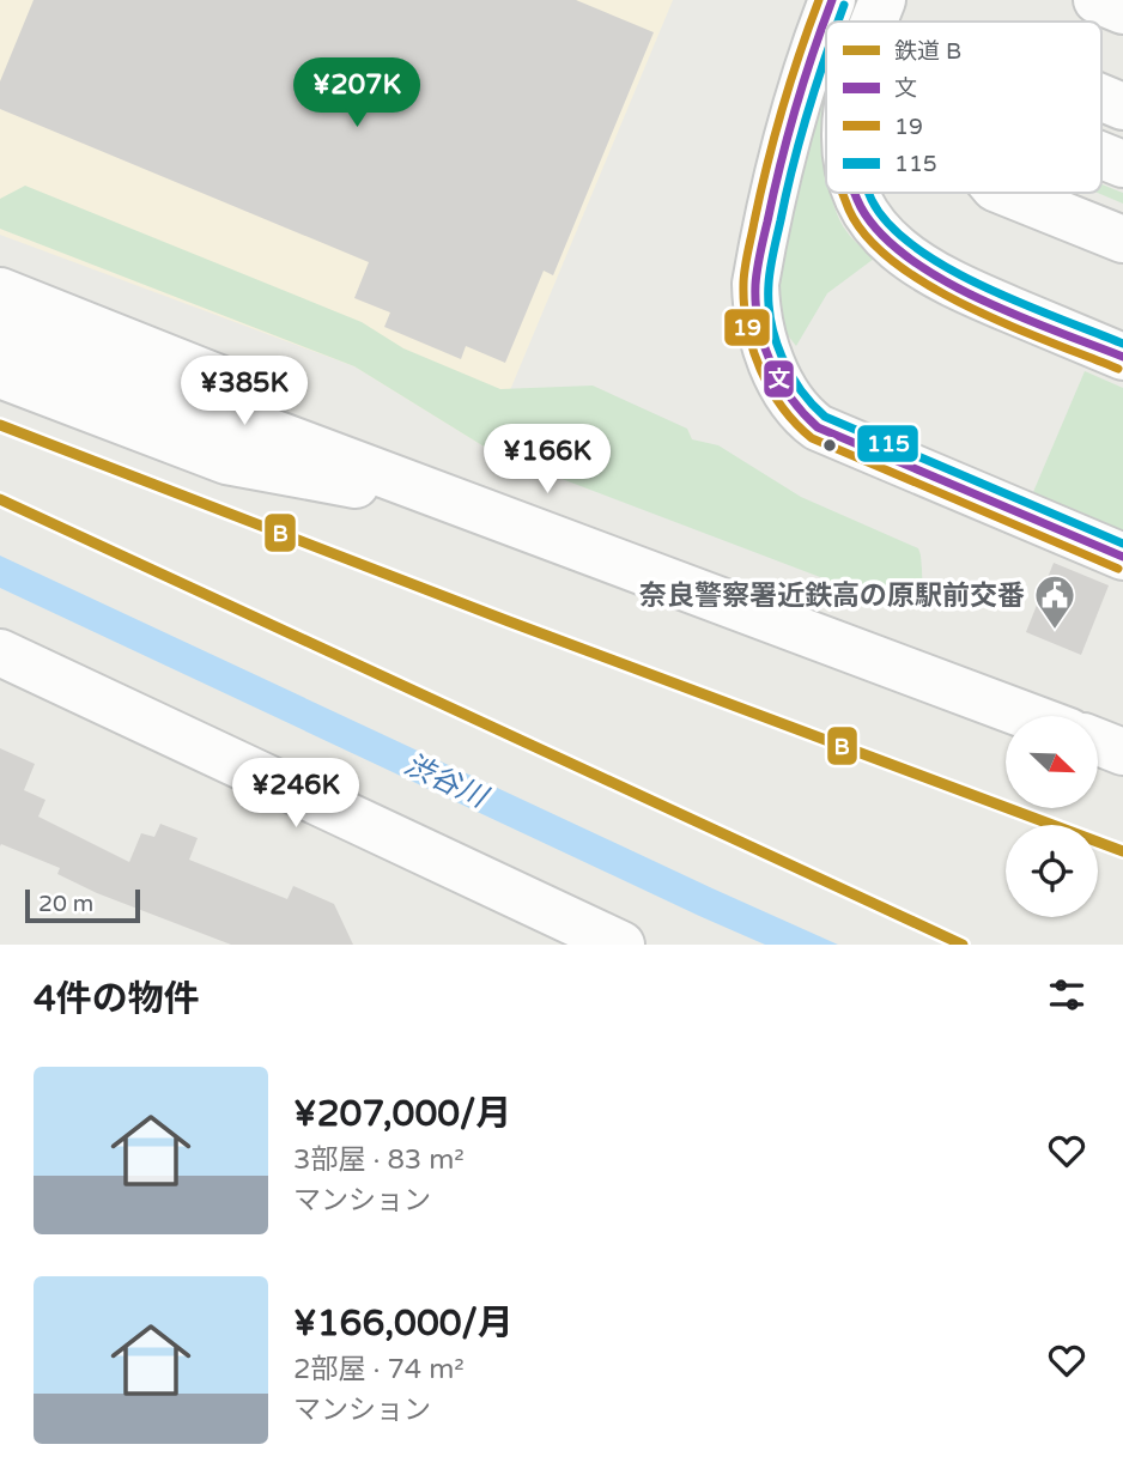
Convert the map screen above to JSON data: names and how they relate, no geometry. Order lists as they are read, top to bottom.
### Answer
{
  "water": ["渋谷川"],
  "places": {
    "public building": ["奈良警察署近鉄高の原駅前交番"]
  },
  "lines": [
    "transit line 文",
    "transit line 19",
    "transit line 115",
    "rail line B"
  ],
  "legend": [
    "鉄道 B",
    "文",
    "19",
    "115"
  ],
  "scale_bar": "20 m",
  "north": "bottom right",
  "page": {
    "price": [
      "¥207K",
      "¥385K",
      "¥166K",
      "¥246K"
    ],
    "scale": "20 m",
    "heading": "4件の物件",
    "list": [
      {
        "name": "¥207,000/月",
        "note": "3部屋 · 83 m² · マンション"
      },
      {
        "name": "¥166,000/月",
        "note": "2部屋 · 74 m² · マンション"
      }
    ]
  }
}
